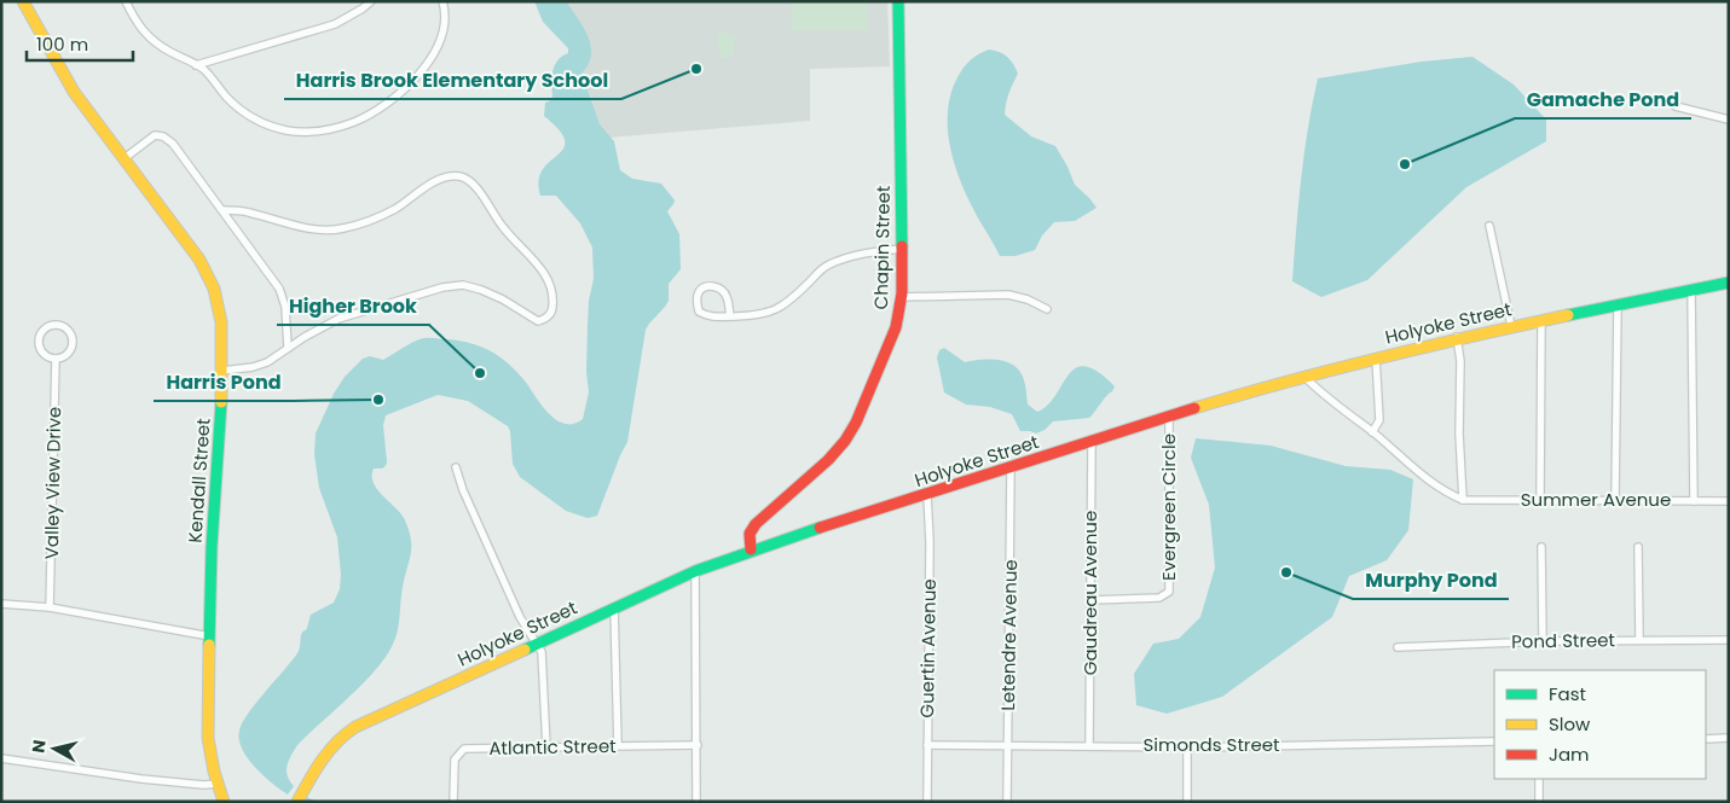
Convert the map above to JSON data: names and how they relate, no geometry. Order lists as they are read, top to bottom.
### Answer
{
  "streets": {
    "main road": ["Chapin Street", "Holyoke Street", "Kendall Street"],
    "street": [
      "Valley View Drive",
      "Summer Avenue",
      "Evergreen Circle",
      "Gaudreau Avenue",
      "Letendre Avenue",
      "Pond Street",
      "Guertin Avenue",
      "Simonds Street",
      "Atlantic Street"
    ]
  },
  "crossings": [
    ["Chapin Street", "Holyoke Street"],
    ["Holyoke Street", "Evergreen Circle"],
    ["Holyoke Street", "Gaudreau Avenue"],
    ["Holyoke Street", "Letendre Avenue"],
    ["Holyoke Street", "Guertin Avenue"],
    ["Evergreen Circle", "Gaudreau Avenue"],
    ["Gaudreau Avenue", "Simonds Street"],
    ["Letendre Avenue", "Simonds Street"],
    ["Guertin Avenue", "Simonds Street"]
  ],
  "places": [
    "Harris Brook Elementary School",
    "Gamache Pond",
    "Higher Brook",
    "Harris Pond",
    "Murphy Pond"
  ],
  "legend": ["Fast", "Slow", "Jam"],
  "scale_bar": "100 m",
  "north": "left"
}
